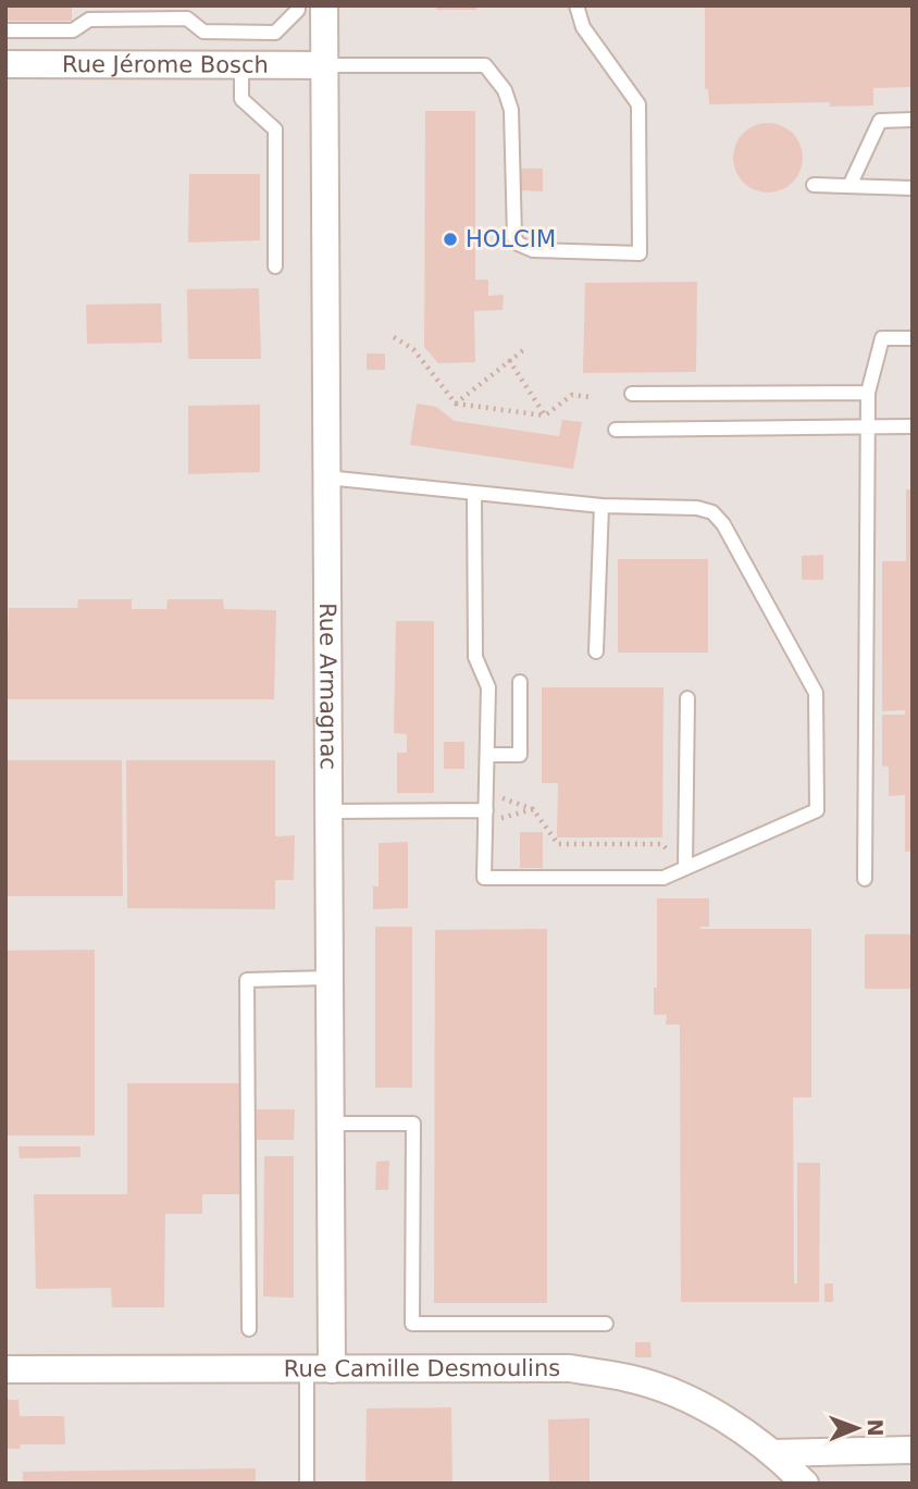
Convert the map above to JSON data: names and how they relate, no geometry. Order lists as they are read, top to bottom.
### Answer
{
  "streets": {
    "street": ["Rue Jérome Bosch", "Rue Armagnac", "Rue Camille Desmoulins"]
  },
  "crossings": [
    ["Rue Jérome Bosch", "Rue Armagnac"],
    ["Rue Armagnac", "Rue Camille Desmoulins"]
  ],
  "places": ["HOLCIM"],
  "north": "right"
}
